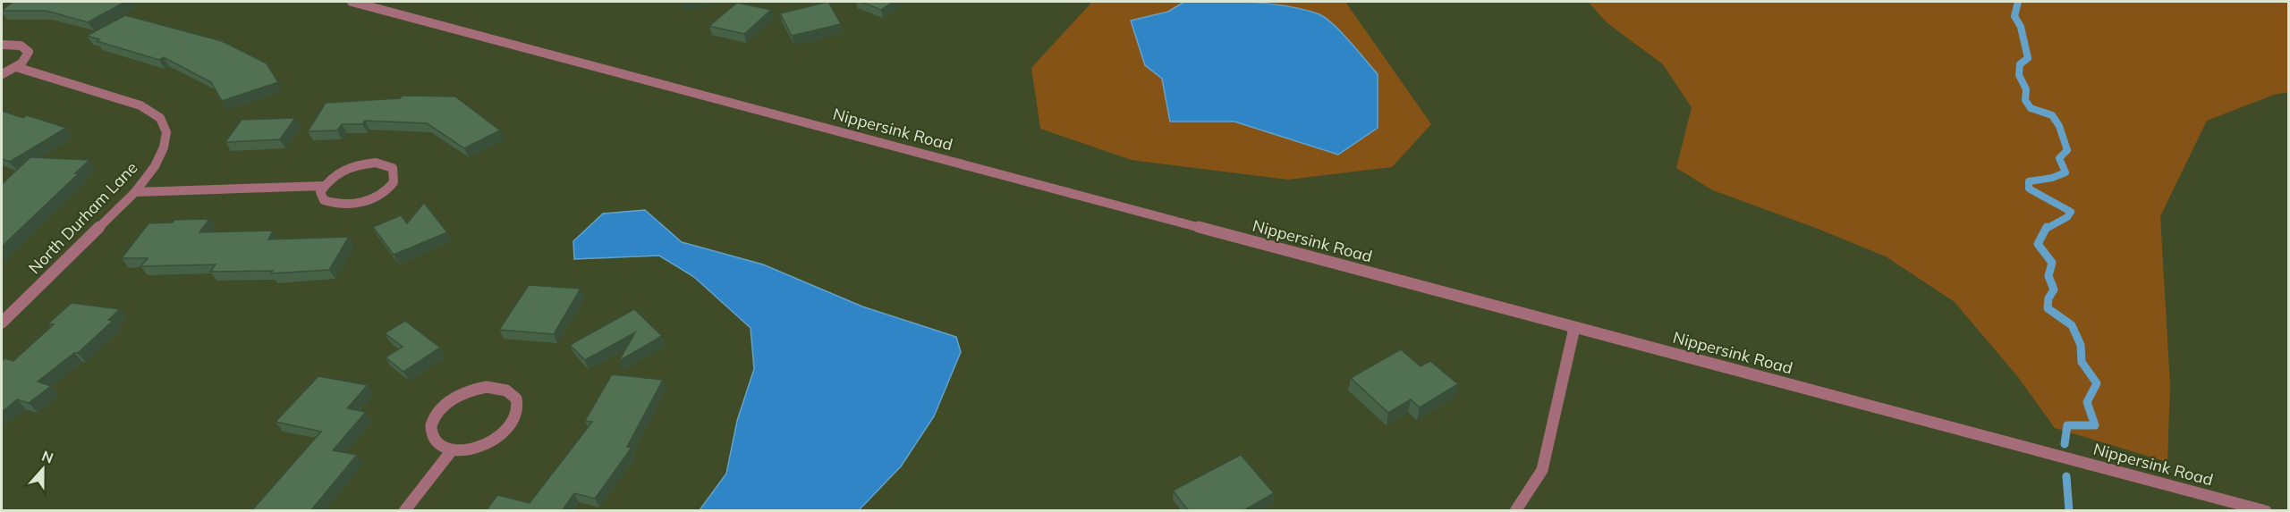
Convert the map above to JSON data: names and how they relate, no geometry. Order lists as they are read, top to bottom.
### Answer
{
  "streets": {
    "street": ["Nippersink Road", "North Durham Lane"]
  },
  "north": "top"
}
